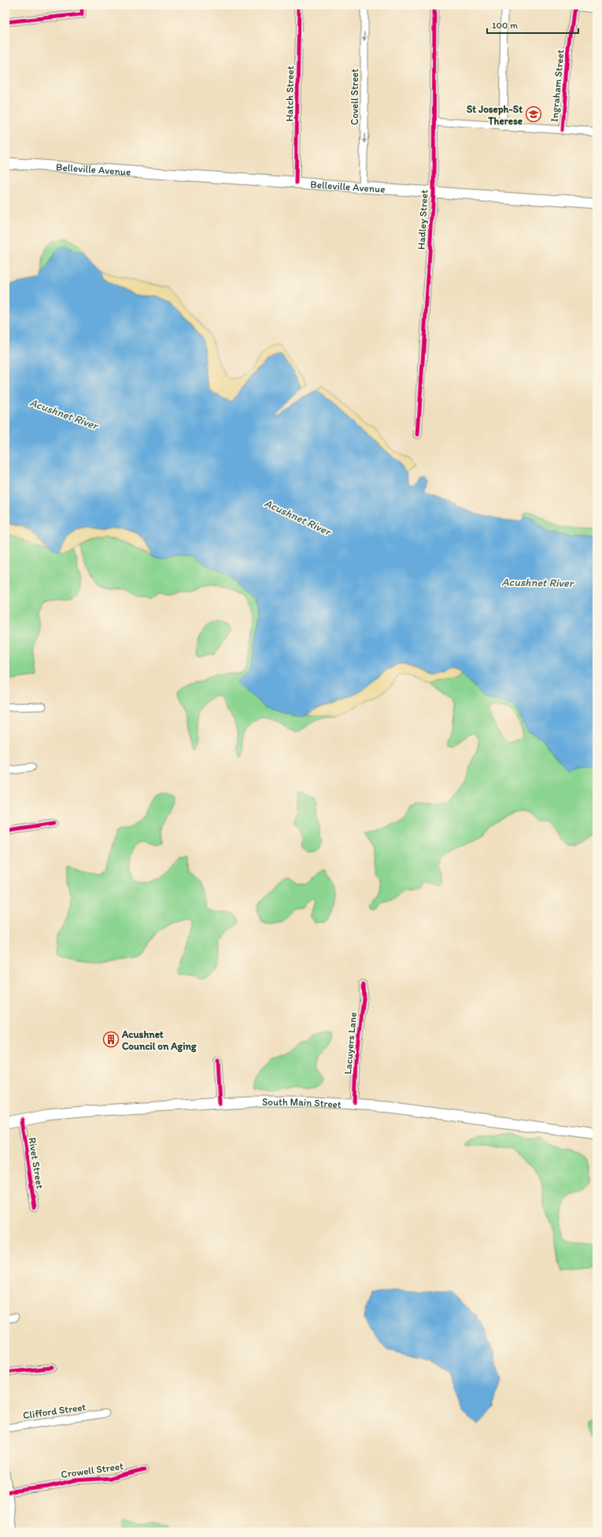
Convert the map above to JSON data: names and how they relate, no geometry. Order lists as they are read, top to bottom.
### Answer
{
  "streets": {
    "main road": ["Belleville Avenue", "South Main Street"],
    "street": [
      "Ingraham Street",
      "Hatch Street",
      "Covell Street",
      "Hadley Street",
      "Lacuyers Lane",
      "Rivet Street",
      "Clifford Street",
      "Crowell Street"
    ]
  },
  "crossings": [
    ["Hatch Street", "Belleville Avenue"],
    ["Covell Street", "Belleville Avenue"],
    ["Belleville Avenue", "Hadley Street"],
    ["Lacuyers Lane", "South Main Street"],
    ["South Main Street", "Rivet Street"]
  ],
  "one_way": ["Covell Street"],
  "water": ["Acushnet River"],
  "places": {
    "school or university": ["St Joseph-St Therese"],
    "building": ["Acushnet Council on Aging"]
  },
  "scale_bar": "100 m"
}
